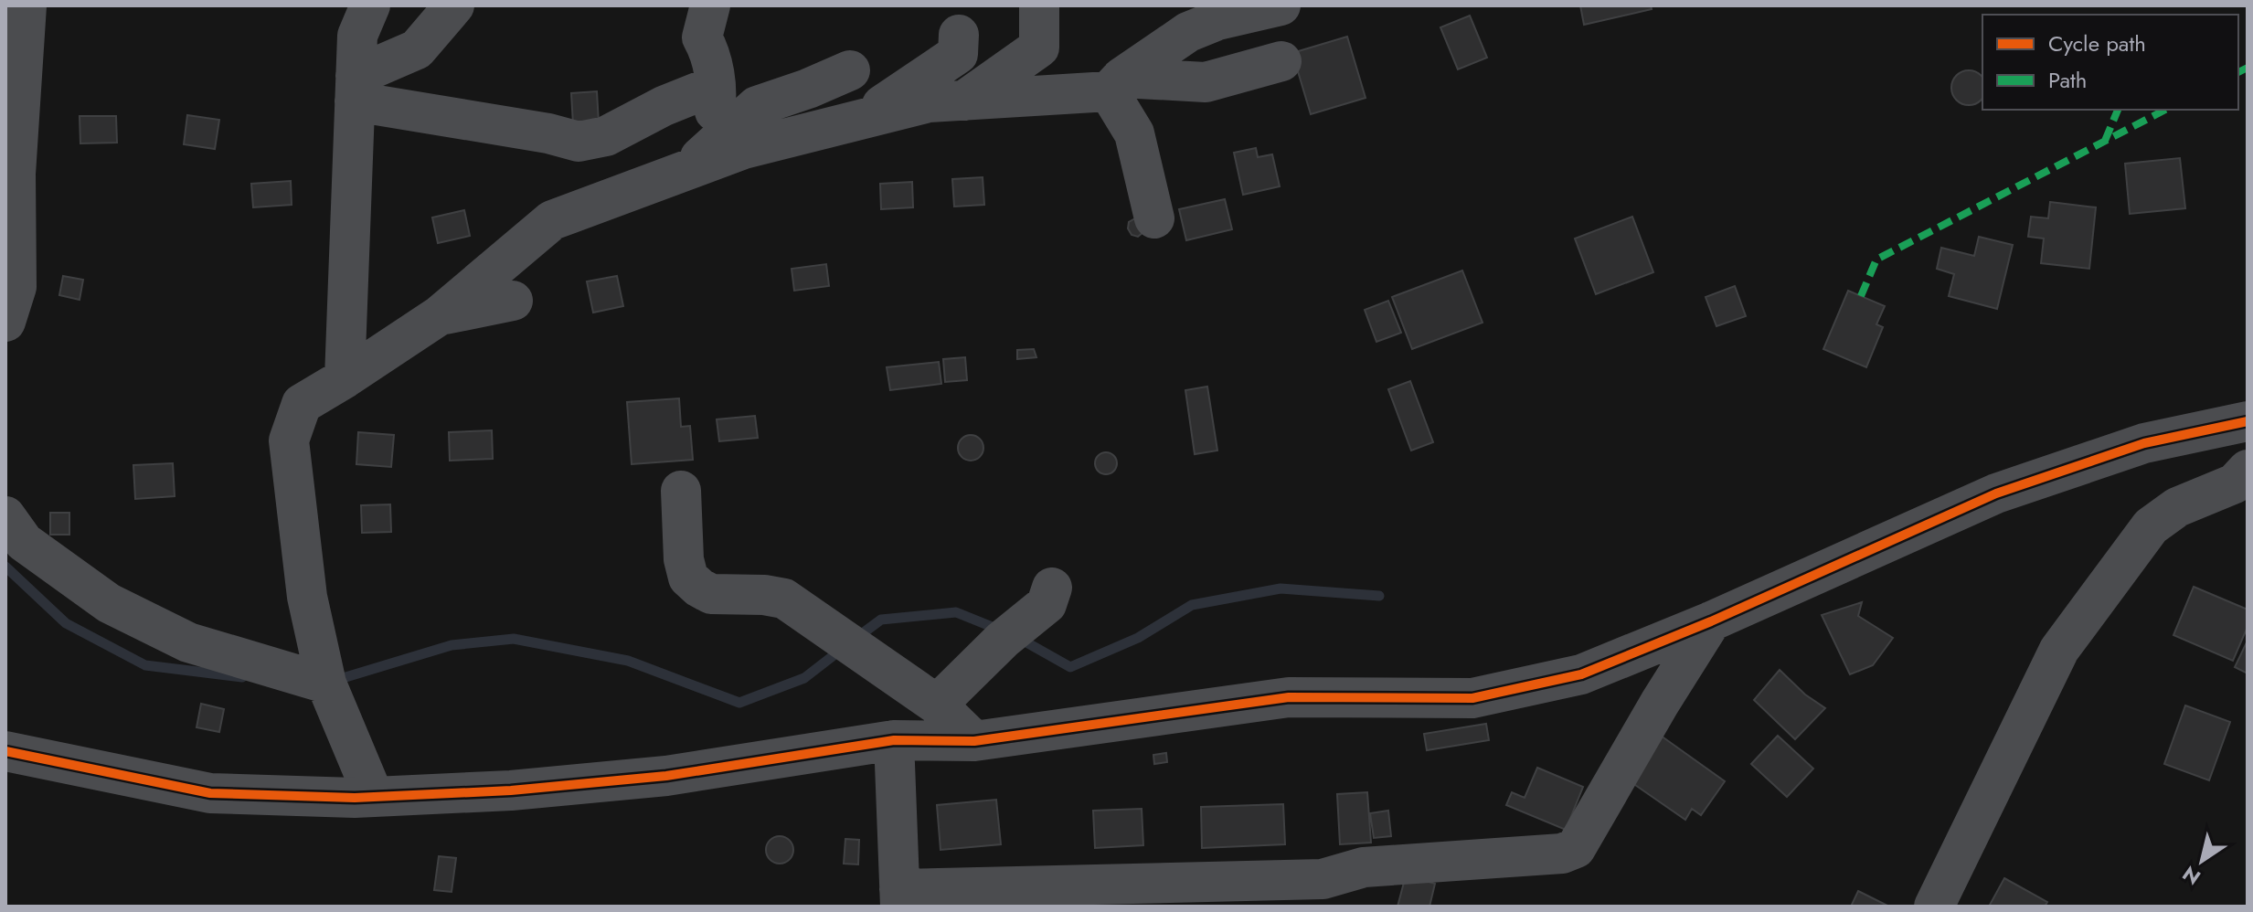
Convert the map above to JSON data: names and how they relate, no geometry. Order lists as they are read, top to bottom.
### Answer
{
  "legend": ["Cycle path", "Path"],
  "north": "bottom left"
}
